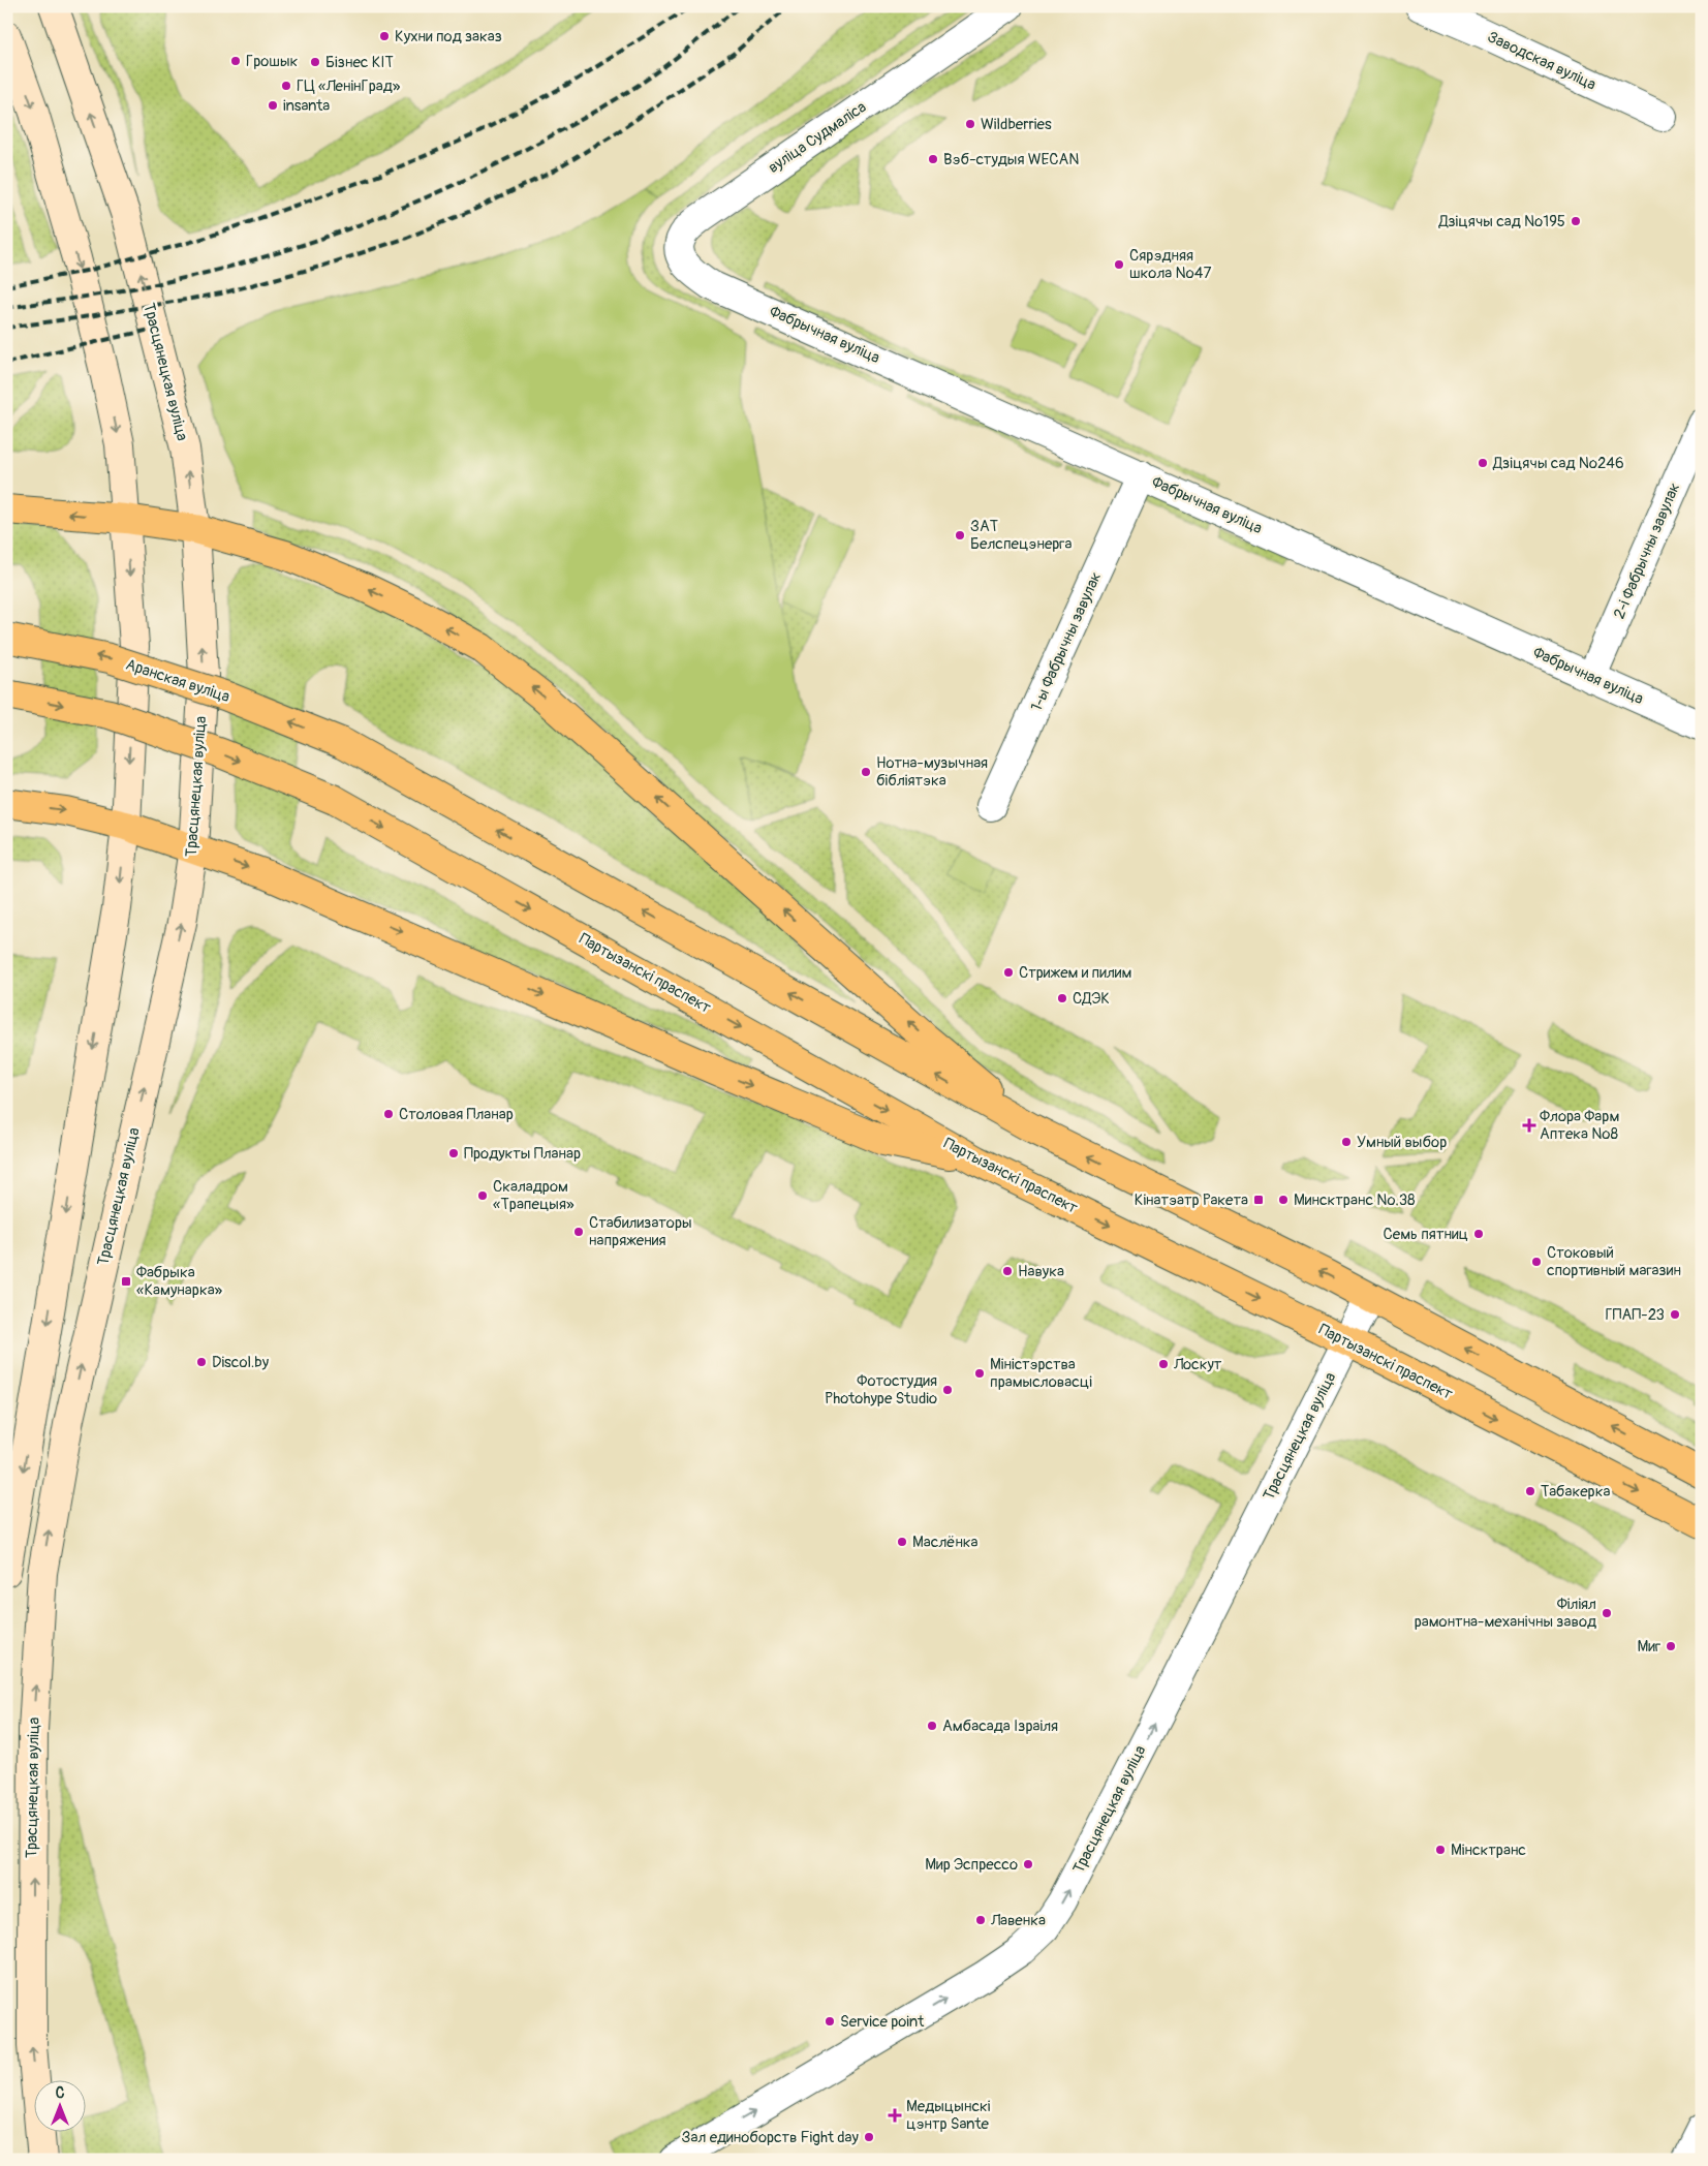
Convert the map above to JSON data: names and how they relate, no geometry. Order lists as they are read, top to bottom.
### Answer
{
  "streets": {
    "main road": ["Трасцянецкая вуліца", "Аранская вуліца", "Партызанскі праспект"],
    "street": [
      "Заводская вуліца",
      "вуліца Судмаліса",
      "Фабрычная вуліца",
      "2-і Фабрычны завулак",
      "1-ы Фабрычны завулак"
    ]
  },
  "crossings": [
    ["вуліца Судмаліса", "Фабрычная вуліца"],
    ["Фабрычная вуліца", "2-і Фабрычны завулак"],
    ["Фабрычная вуліца", "1-ы Фабрычны завулак"],
    ["Трасцянецкая вуліца", "Партызанскі праспект"]
  ],
  "places": {
    "other": [
      "Кухни под заказ",
      "Грошык",
      "Бізнес КІТ",
      "ГЦ «ЛенінГрад»",
      "insanta",
      "Wildberries",
      "Вэб-студыя WECAN",
      "Дзіцячы сад №195",
      "Сярэдняя школа №47",
      "Дзіцячы сад №246",
      "ЗАТ Белспецэнерга",
      "Нотна-музычная бібліятэка",
      "Стрижем и пилим",
      "СДЭК",
      "Столовая Планар",
      "Умный выбор",
      "Продукты Планар",
      "Скаладром «Трапецыя»",
      "Минсктранс No.38",
      "Стабилизаторы напряжения",
      "Семь пятниц",
      "Стоковый спортивный магазин",
      "Навука",
      "ГПАП-23",
      "Discol.by",
      "Лоскут",
      "Міністэрства прамысловасці",
      "Фотостудия Photohype Studio",
      "Табакерка",
      "Маслёнка",
      "Філіял рамонтна-механічны завод",
      "Миг",
      "Амбасада Ізраіля",
      "Мінсктранс",
      "Мир Эспрессо",
      "Лавенка",
      "Service point",
      "Зал единоборств Fight day"
    ],
    "health": ["Флора Фарм Аптека №8", "Медыцынскі цэнтр Sante"],
    "transit": ["Кінатэатр Ракета", "Фабрыка «Камунарка»"]
  },
  "north": "top"
}
